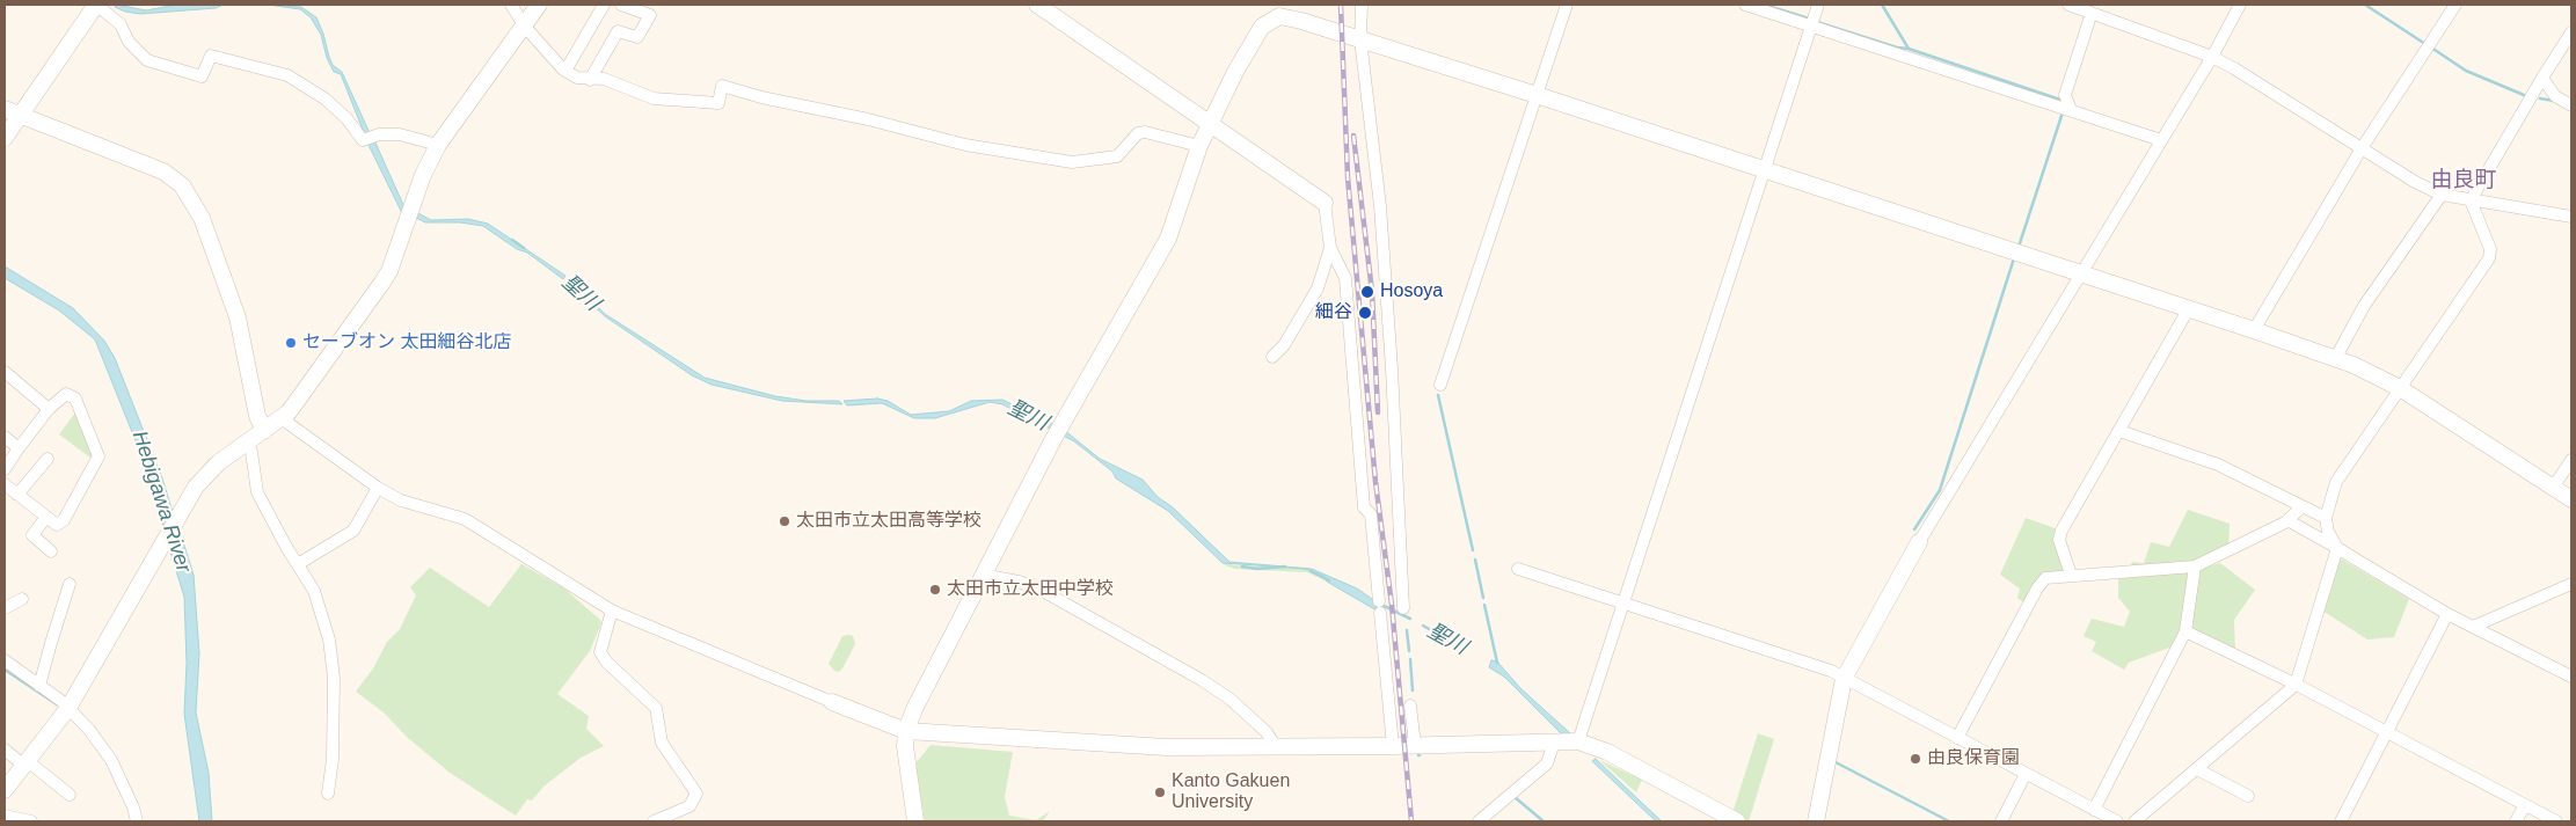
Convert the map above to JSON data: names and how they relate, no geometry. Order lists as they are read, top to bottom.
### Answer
{
  "districts": ["由良町"],
  "water": ["聖川", "Hebigawa River"],
  "places": [
    "Hosoya",
    "細谷",
    "セーブオン 太田細谷北店",
    "太田市立太田高等学校",
    "太田市立太田中学校",
    "由良保育園",
    "Kanto Gakuen University"
  ]
}
